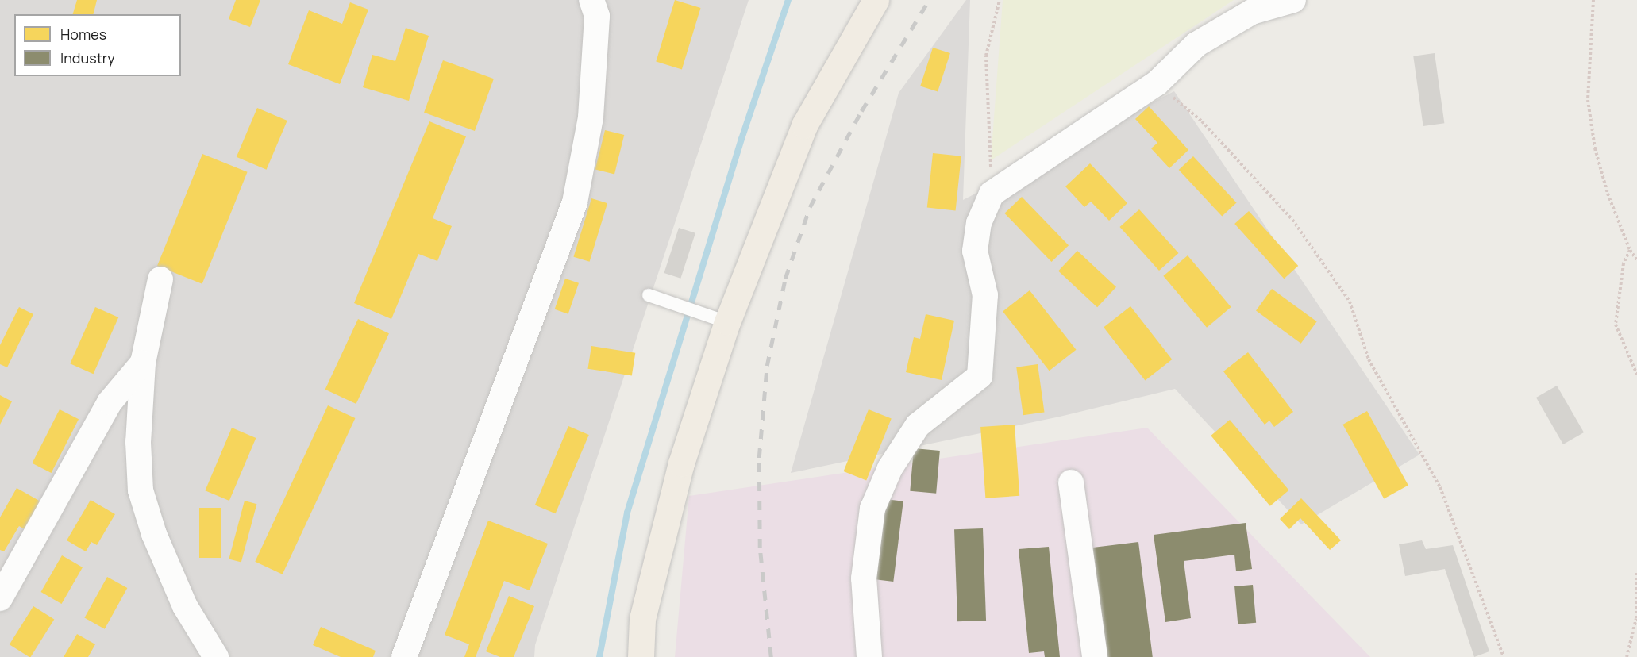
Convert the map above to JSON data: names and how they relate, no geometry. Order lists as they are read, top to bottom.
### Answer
{
  "legend": ["Homes", "Industry"]
}
